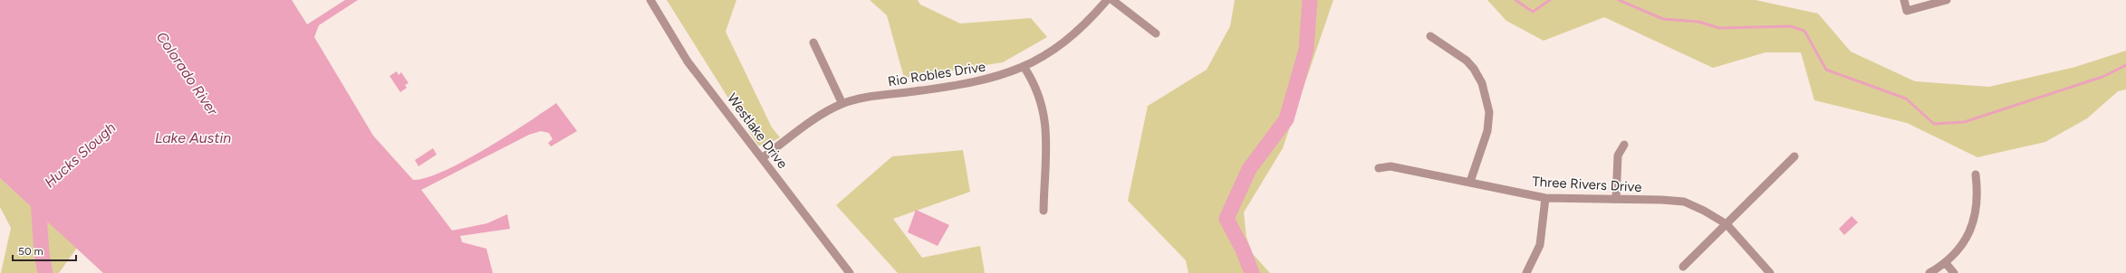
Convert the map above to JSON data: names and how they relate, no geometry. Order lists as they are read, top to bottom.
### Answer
{
  "streets": {
    "street": ["Rio Robles Drive", "Westlake Drive", "Three Rivers Drive"]
  },
  "crossings": [
    ["Rio Robles Drive", "Westlake Drive"]
  ],
  "water": ["Colorado River", "Lake Austin", "Hucks Slough"],
  "scale_bar": "50 m"
}
